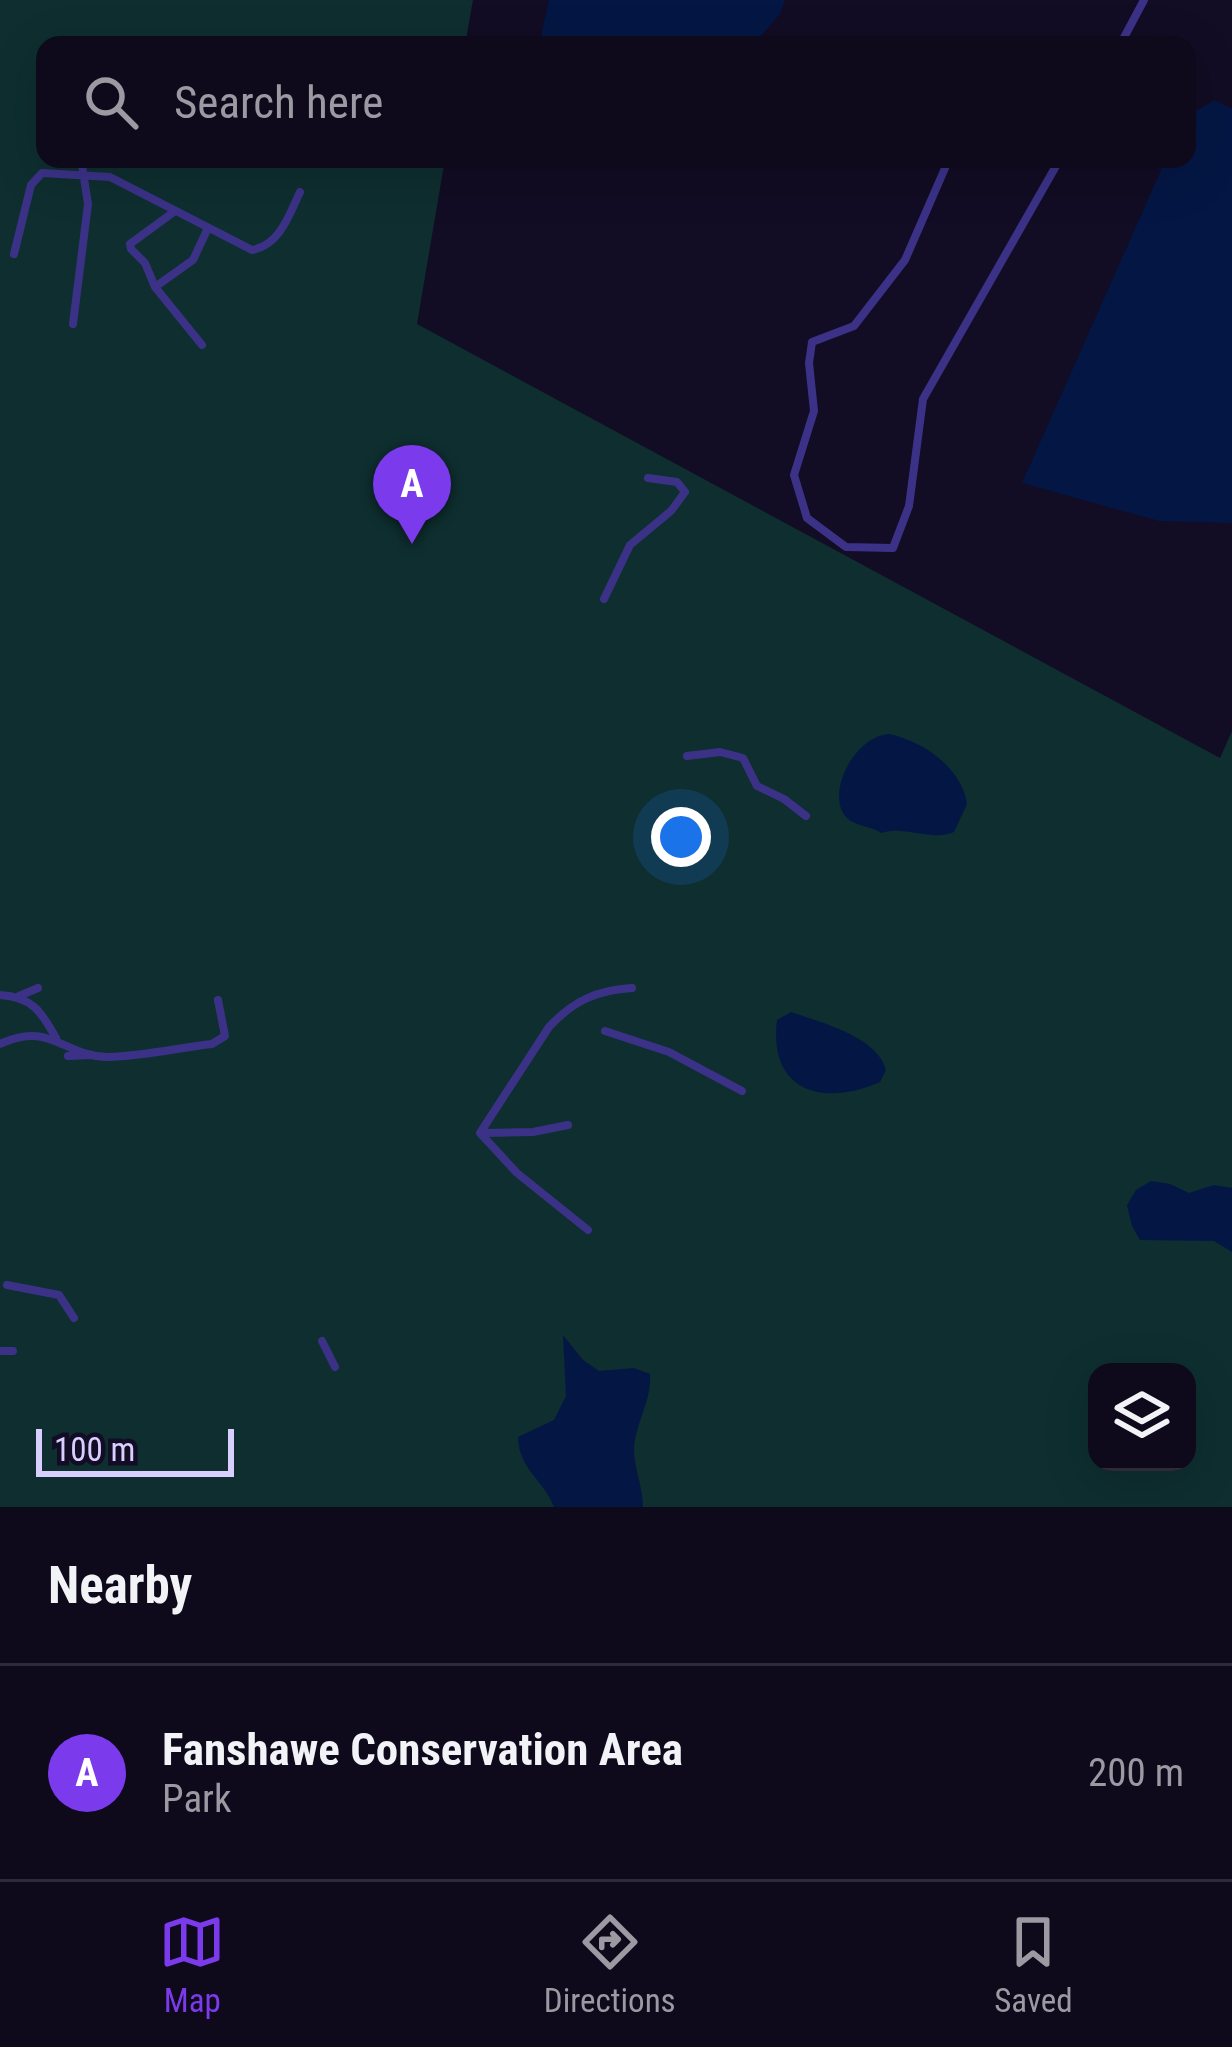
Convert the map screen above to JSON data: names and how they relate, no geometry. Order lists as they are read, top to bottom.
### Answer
{
  "scale_bar": "100 m",
  "page": {
    "search": "Search here",
    "pins": "A",
    "scale": "100 m",
    "heading": "Nearby",
    "list": [
      {
        "mark": "A",
        "name": "Fanshawe Conservation Area",
        "note": "Park",
        "value": "200 m"
      }
    ],
    "nav": ["Map", "Directions", "Saved"]
  }
}
